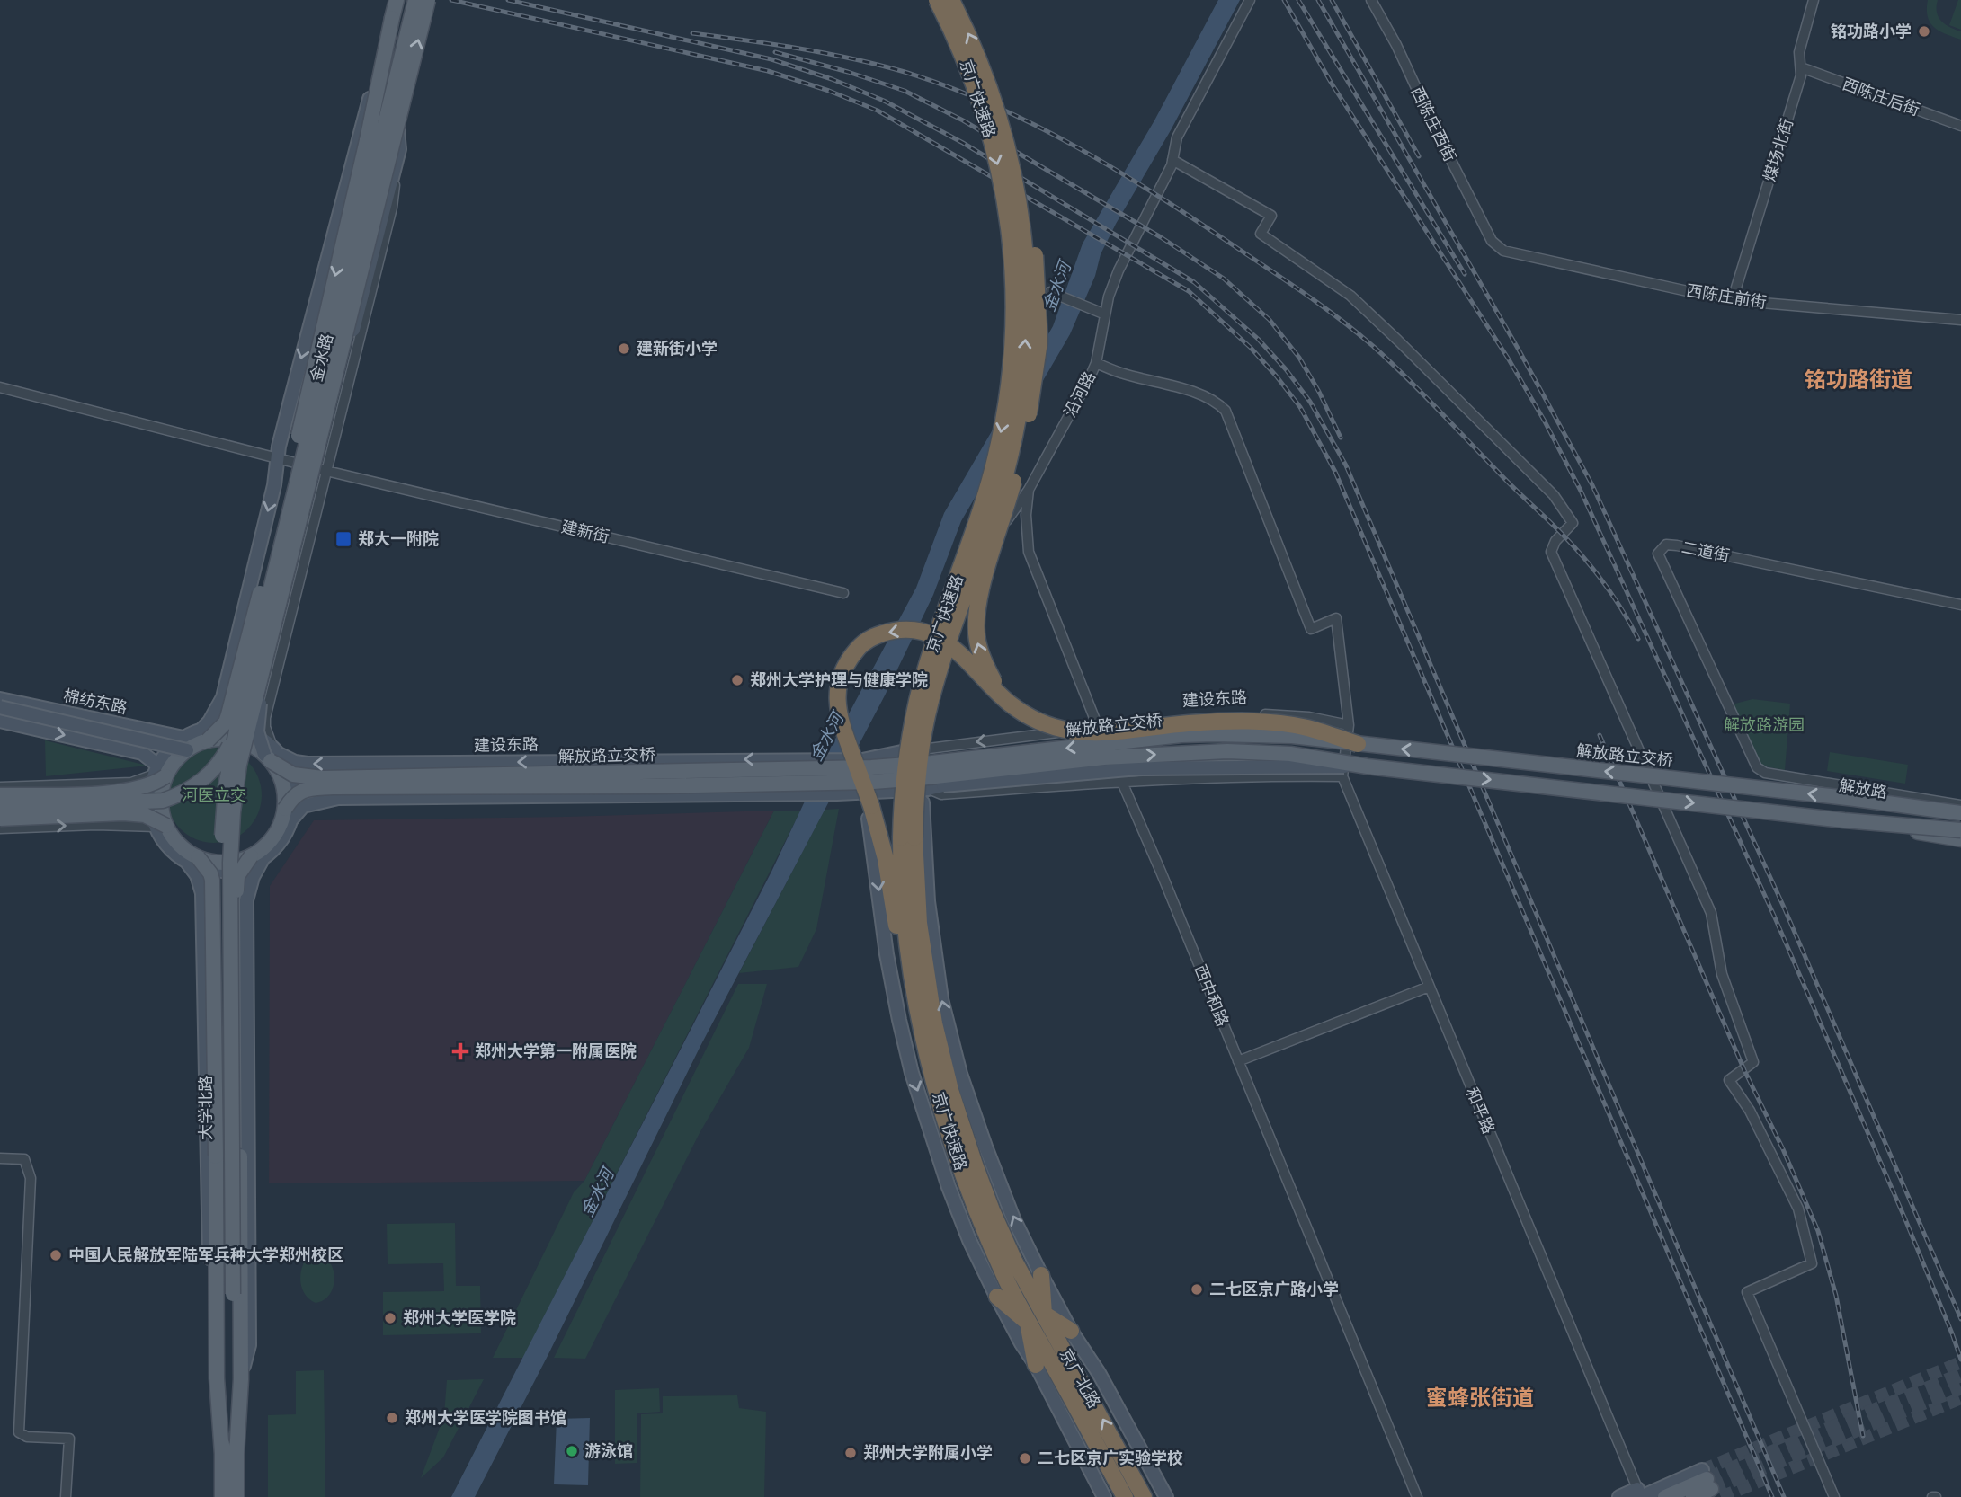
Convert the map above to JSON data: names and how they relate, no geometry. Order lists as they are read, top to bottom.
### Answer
{
  "streets": {
    "highway": ["京广快速路", "京广北路"],
    "main road": ["金水路", "解放路立交桥", "大学北路"],
    "street": [
      "西陈庄后街",
      "西陈庄西街",
      "煤场北街",
      "西陈庄前街",
      "沿河路",
      "建新街",
      "二道街",
      "建设东路",
      "棉纺东路",
      "解放路",
      "西中和路",
      "和平路"
    ]
  },
  "crossings": [
    ["西陈庄后街", "煤场北街"],
    ["京广快速路", "京广北路"],
    ["西陈庄西街", "西陈庄前街"],
    ["煤场北街", "西陈庄前街"],
    ["金水路", "大学北路"],
    ["沿河路", "建设东路"],
    ["沿河路", "西中和路"],
    ["沿河路", "和平路"],
    ["二道街", "解放路"],
    ["建设东路", "解放路立交桥"],
    ["建设东路", "西中和路"],
    ["建设东路", "和平路"]
  ],
  "districts": ["铭功路街道", "蜜蜂张街道"],
  "water": ["金水河"],
  "parks": ["解放路游园", "河医立交"],
  "places": {
    "other": [
      "铭功路小学",
      "建新街小学",
      "郑州大学护理与健康学院",
      "中国人民解放军陆军兵种大学郑州校区",
      "二七区京广路小学",
      "郑州大学医学院",
      "郑州大学医学院图书馆",
      "游泳馆",
      "郑州大学附属小学",
      "二七区京广实验学校"
    ],
    "transit": ["郑大一附院"],
    "health": ["郑州大学第一附属医院"]
  }
}
